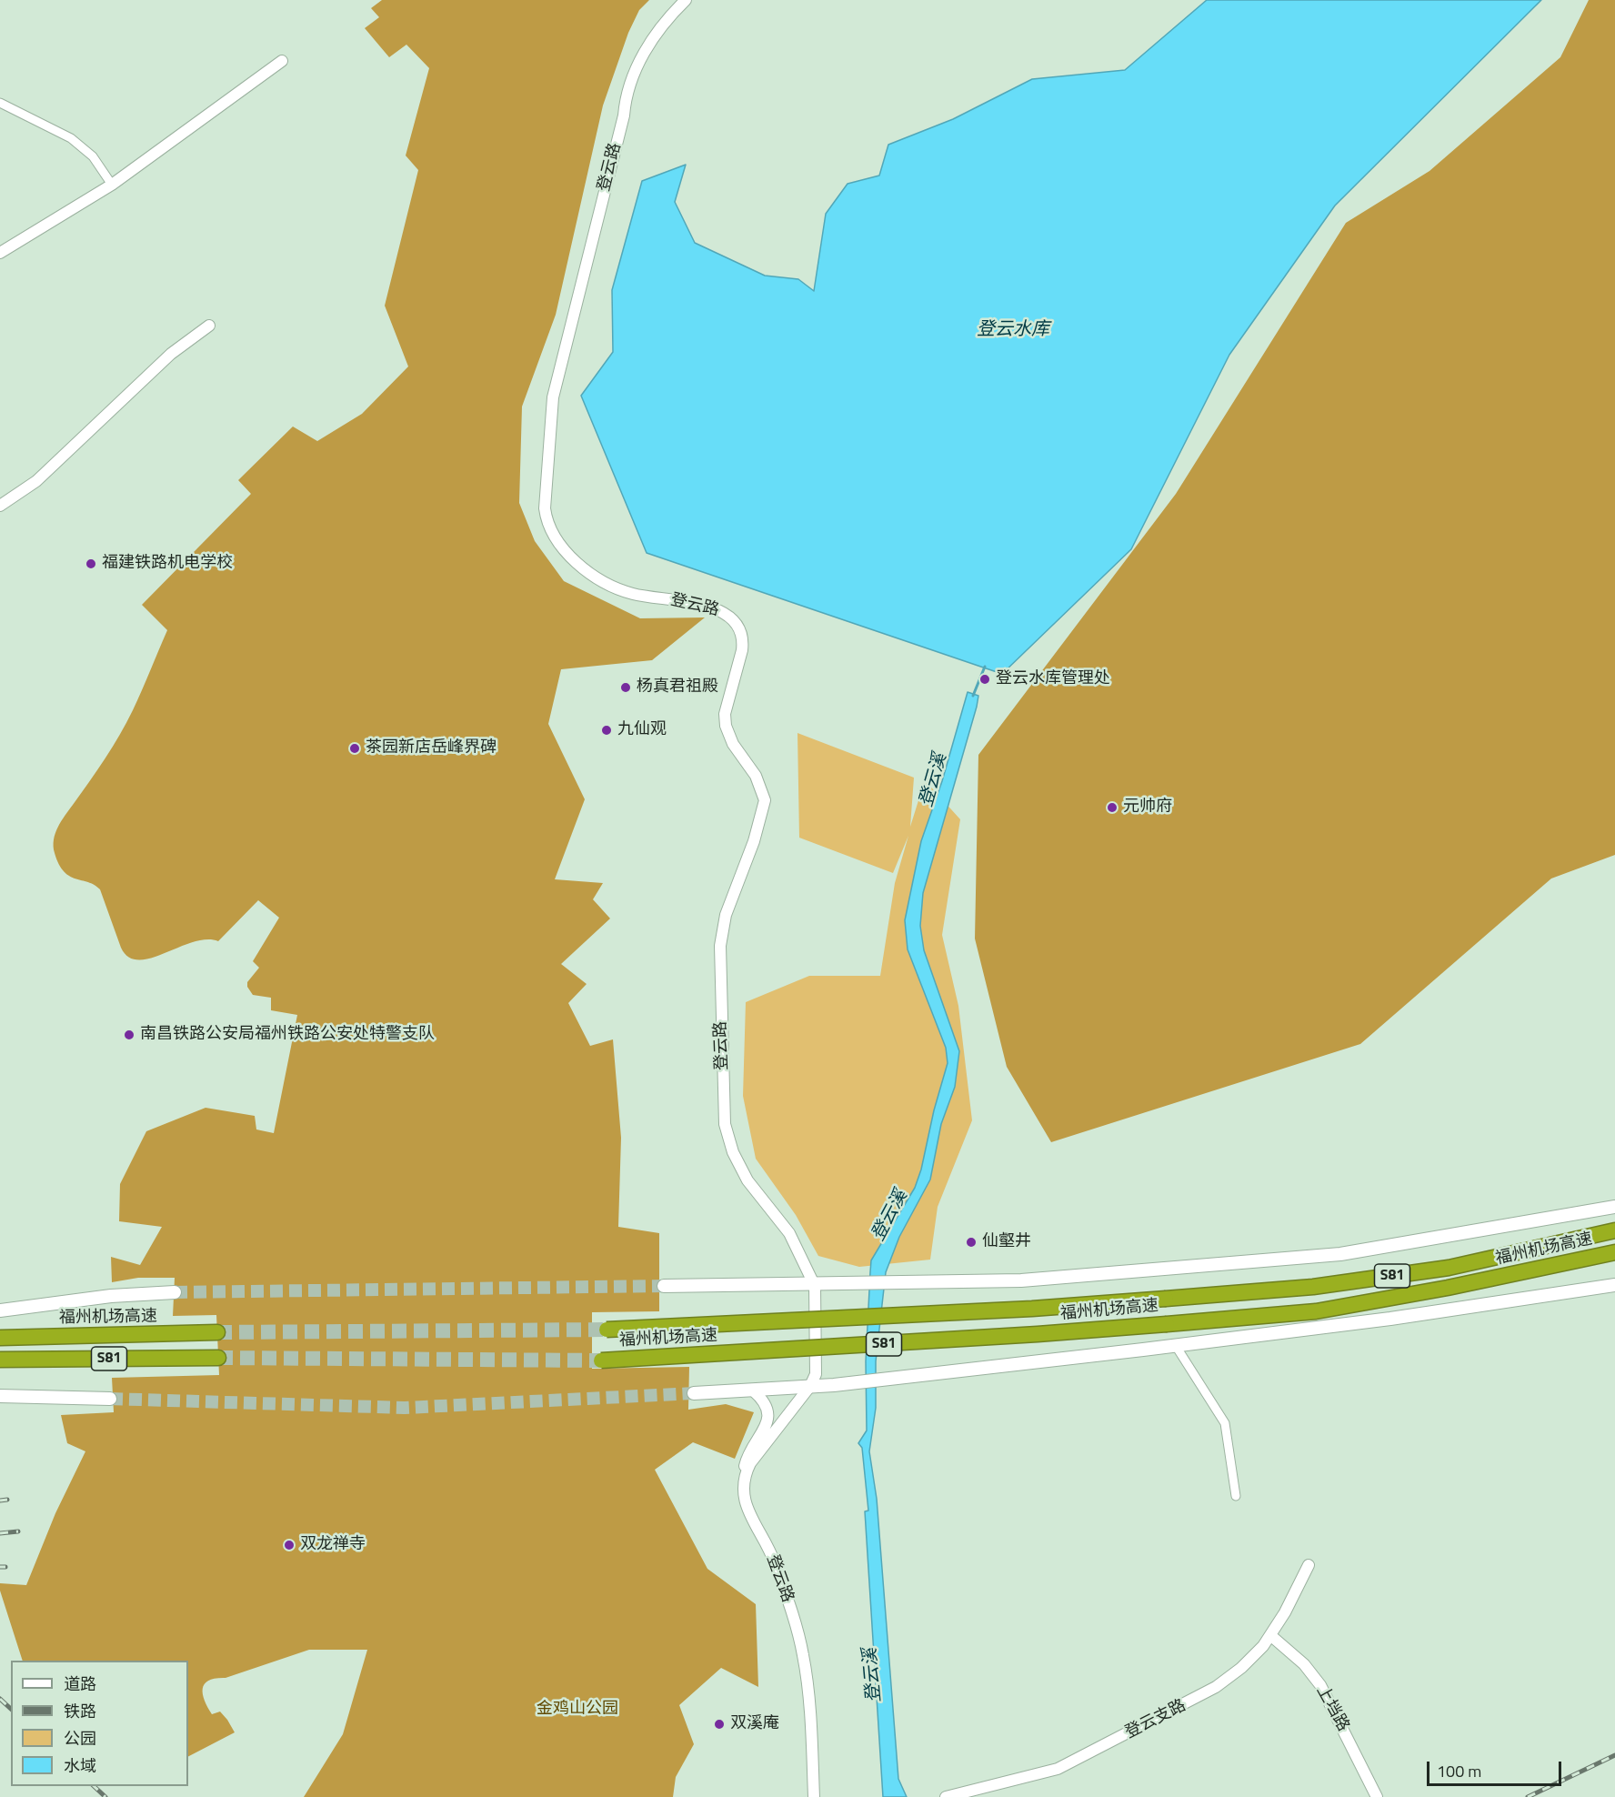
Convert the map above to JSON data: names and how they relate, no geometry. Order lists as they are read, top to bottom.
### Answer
{
  "streets": {
    "highway": ["福州机场高速", "S81"],
    "street": ["登云路", "上垱路", "登云支路"]
  },
  "crossings": [
    ["上垱路", "登云支路"]
  ],
  "water": ["登云水库", "登云溪"],
  "parks": ["金鸡山公园"],
  "places": [
    "福建铁路机电学校",
    "登云水库管理处",
    "杨真君祖殿",
    "九仙观",
    "茶园新店岳峰界碑",
    "元帅府",
    "南昌铁路公安局福州铁路公安处特警支队",
    "仙壑井",
    "双龙禅寺",
    "双溪庵"
  ],
  "legend": [
    "道路",
    "铁路",
    "公园",
    "水域"
  ],
  "scale_bar": "100 m"
}
